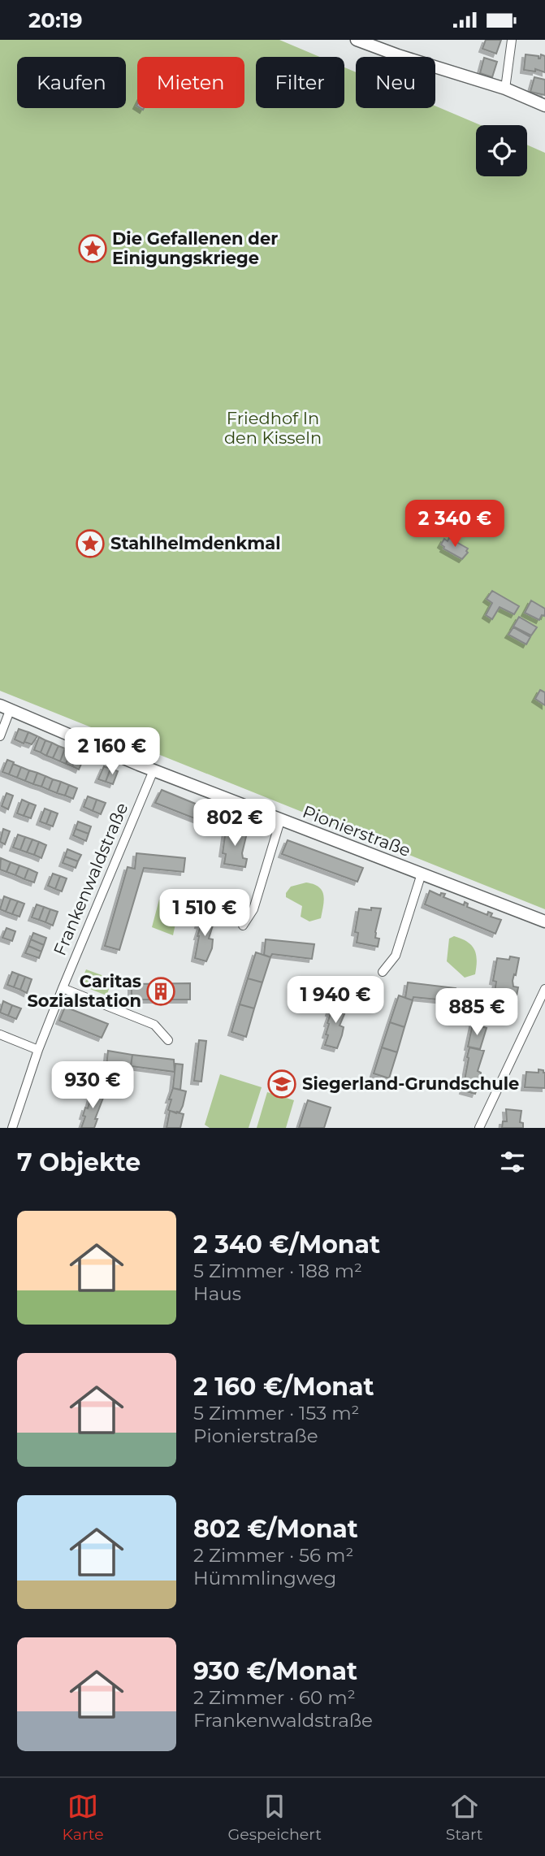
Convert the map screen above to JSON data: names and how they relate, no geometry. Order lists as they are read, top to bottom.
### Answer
{
  "streets": {
    "street": ["Pionierstraße", "Frankenwaldstraße"]
  },
  "crossings": [
    ["Pionierstraße", "Frankenwaldstraße"]
  ],
  "parks": ["Friedhof In den Kisseln"],
  "places": {
    "place": ["Die Gefallenen der Einigungskriege", "Stahlhelmdenkmal"],
    "building": ["Caritas Sozialstation"],
    "school or university": ["Siegerland-Grundschule"]
  },
  "page": {
    "status": "20:19",
    "chip": [
      "Kaufen",
      "Mieten",
      "Filter",
      "Neu"
    ],
    "price": [
      "2 340 €",
      "2 160 €",
      "802 €",
      "1 510 €",
      "1 940 €",
      "885 €",
      "930 €"
    ],
    "heading": "7 Objekte",
    "list": [
      {
        "name": "2 340 €/Monat",
        "note": "5 Zimmer · 188 m² · Haus"
      },
      {
        "name": "2 160 €/Monat",
        "note": "5 Zimmer · 153 m² · Pionierstraße"
      },
      {
        "name": "802 €/Monat",
        "note": "2 Zimmer · 56 m² · Hümmlingweg"
      },
      {
        "name": "930 €/Monat",
        "note": "2 Zimmer · 60 m² · Frankenwaldstraße"
      }
    ],
    "tabs": ["Karte", "Gespeichert", "Start"]
  }
}
